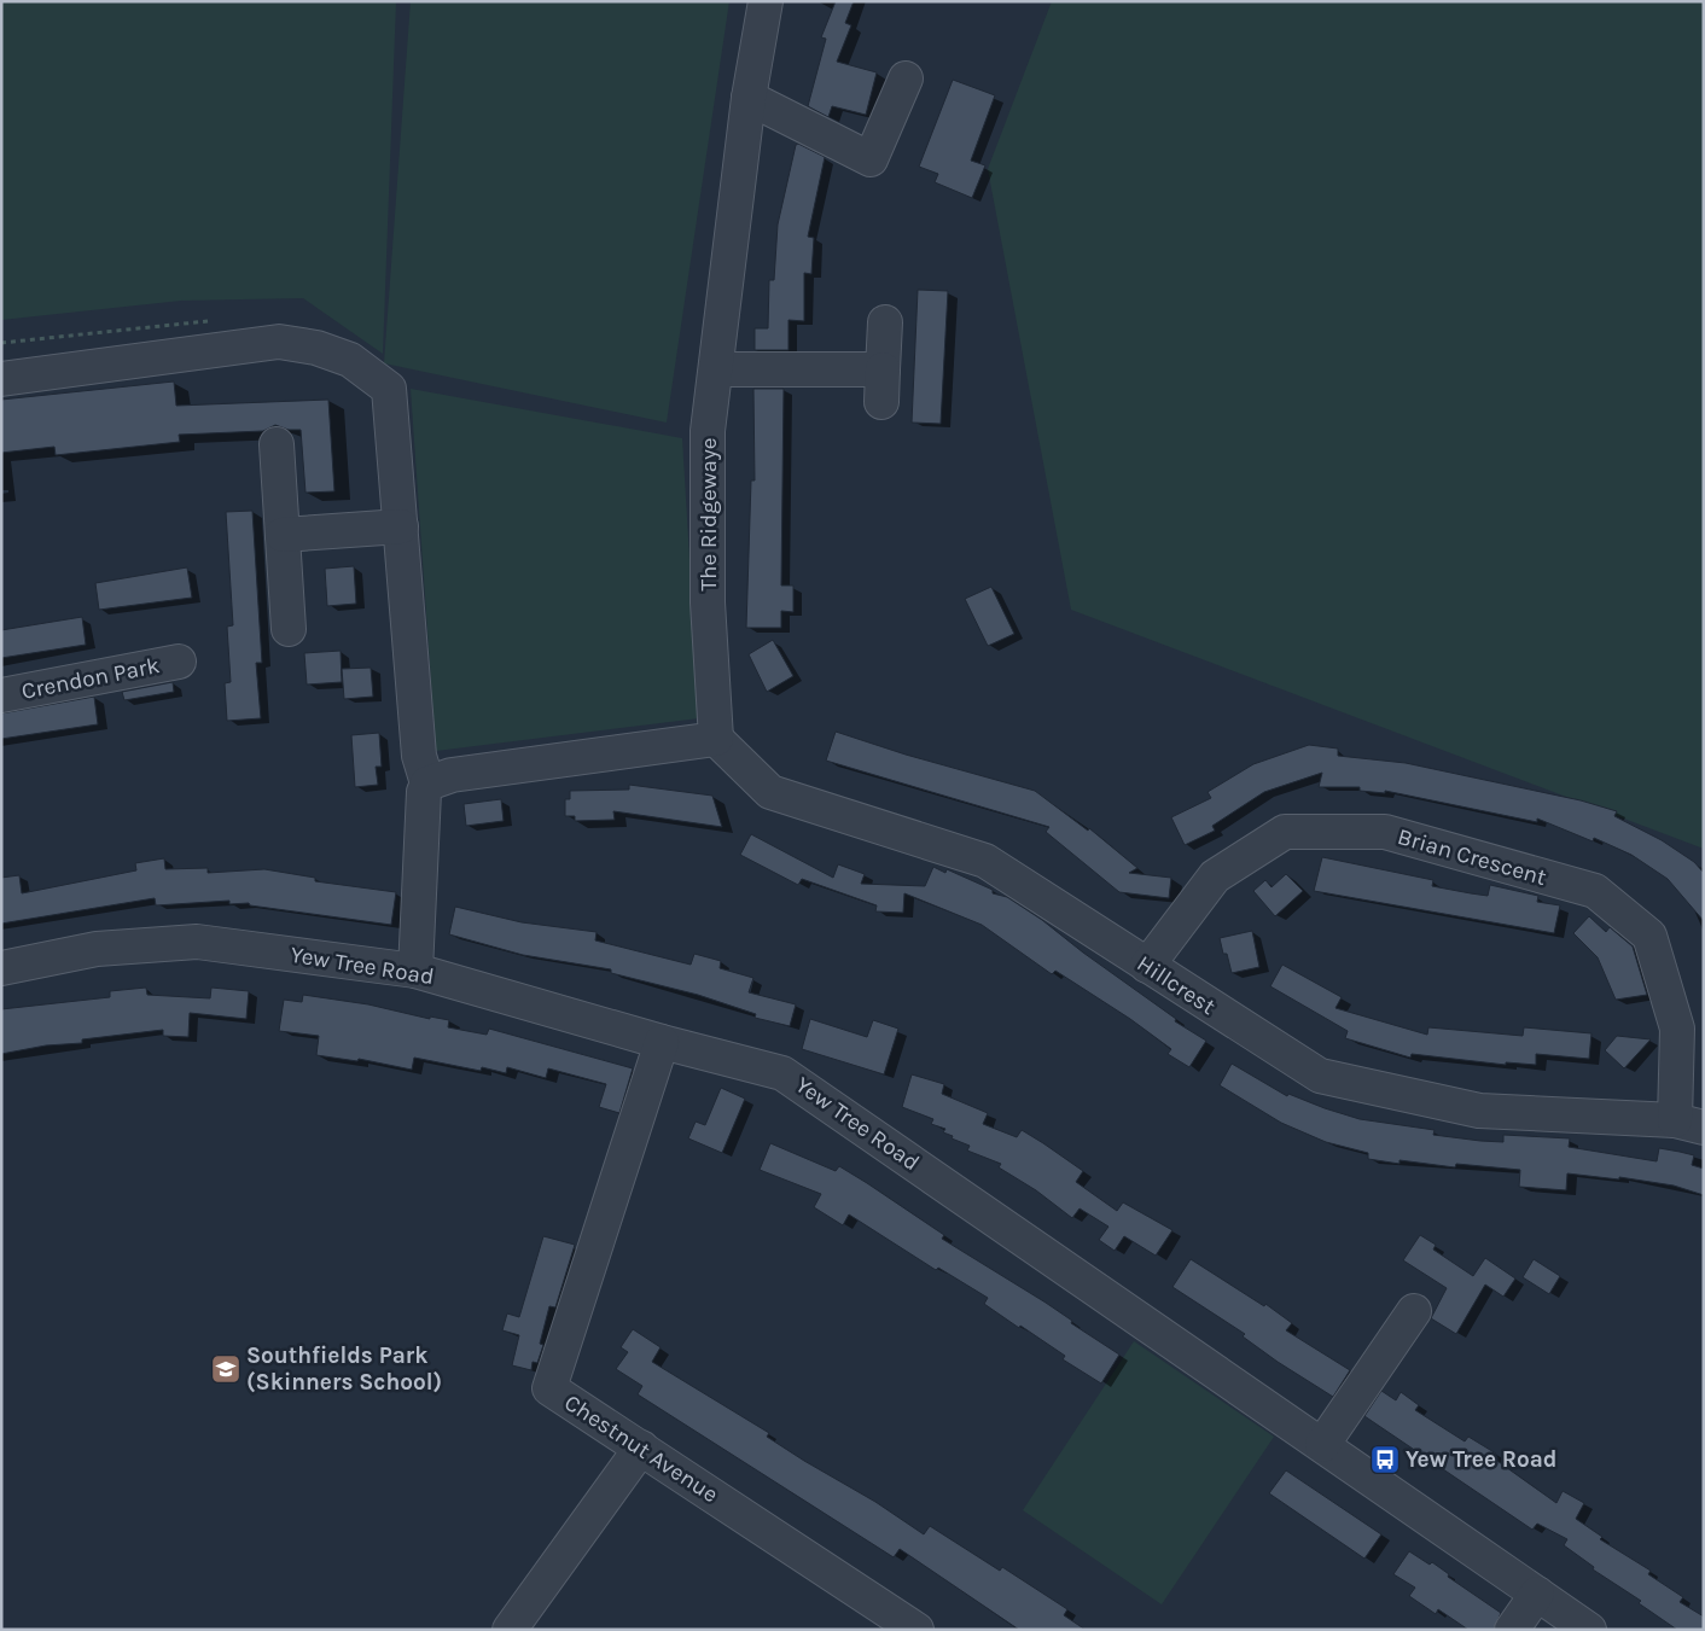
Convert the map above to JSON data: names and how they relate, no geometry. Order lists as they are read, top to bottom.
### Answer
{
  "streets": {
    "street": [
      "The Ridgewaye",
      "Crendon Park",
      "Brian Crescent",
      "Yew Tree Road",
      "Hillcrest",
      "Chestnut Avenue"
    ]
  },
  "crossings": [
    ["The Ridgewaye", "Hillcrest"],
    ["Brian Crescent", "Hillcrest"],
    ["Yew Tree Road", "Chestnut Avenue"]
  ],
  "places": {
    "school or university": ["Southfields Park (Skinners School)"],
    "bus stop": ["Yew Tree Road"]
  }
}
